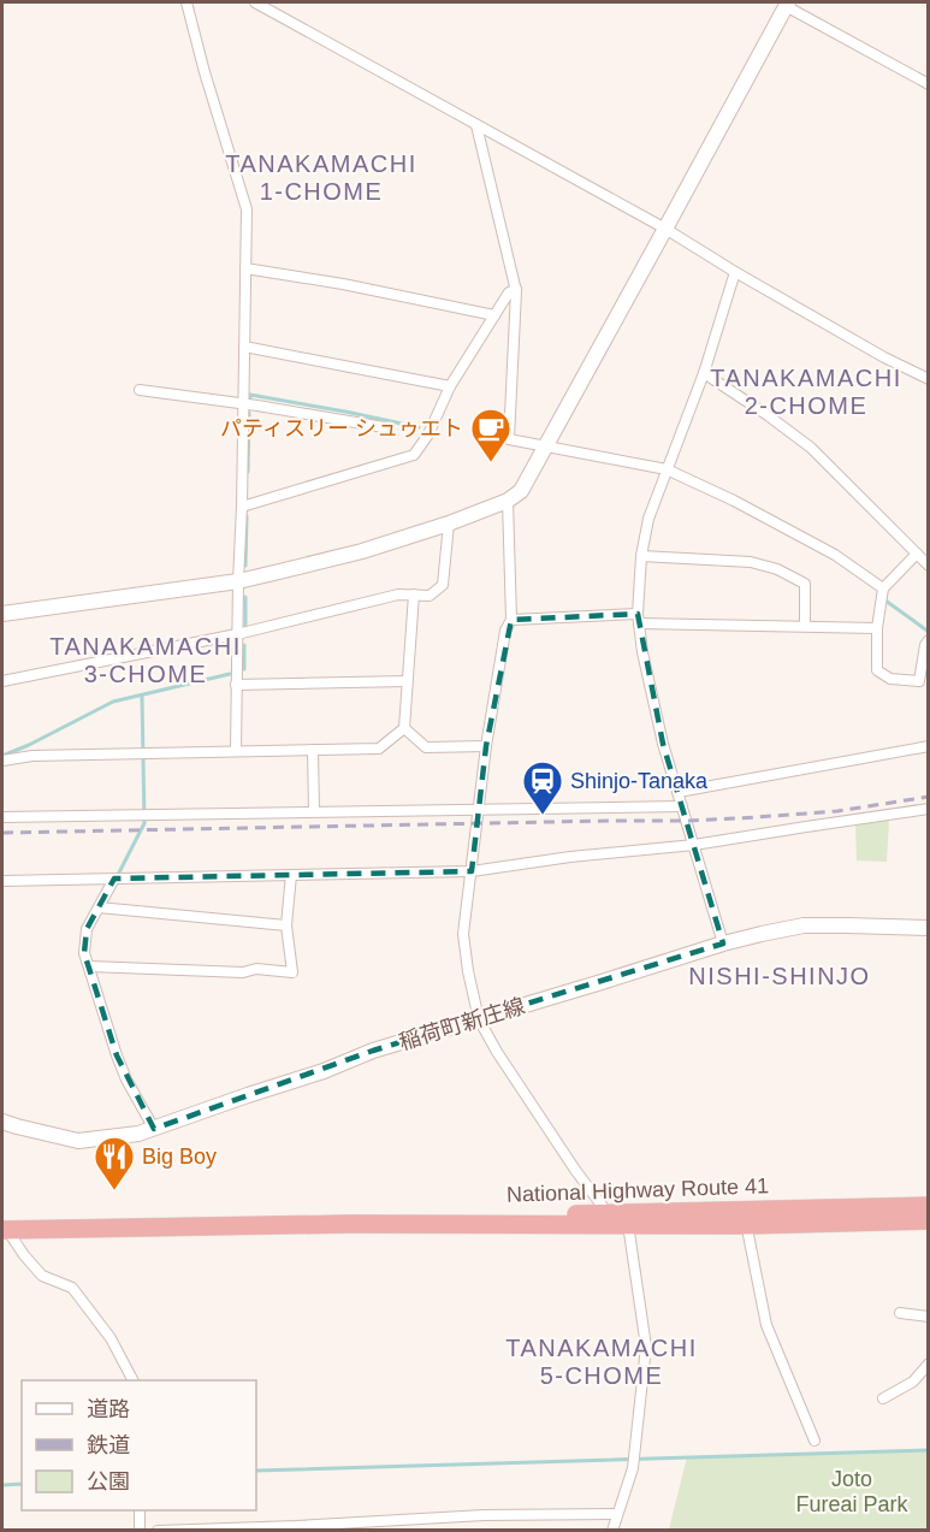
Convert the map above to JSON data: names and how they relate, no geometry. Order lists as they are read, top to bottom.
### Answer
{
  "streets": {
    "highway": ["National Highway Route 41"],
    "street": ["稲荷町新庄線"]
  },
  "districts": [
    "TANAKAMACHI 1-CHOME",
    "TANAKAMACHI 2-CHOME",
    "TANAKAMACHI 3-CHOME",
    "NISHI-SHINJO",
    "TANAKAMACHI 5-CHOME"
  ],
  "parks": ["Joto Fureai Park"],
  "places": {
    "cafe": ["パティスリー シュゥエト"],
    "station": ["Shinjo-Tanaka"],
    "restaurant": ["Big Boy"]
  },
  "legend": ["道路", "鉄道", "公園"]
}
